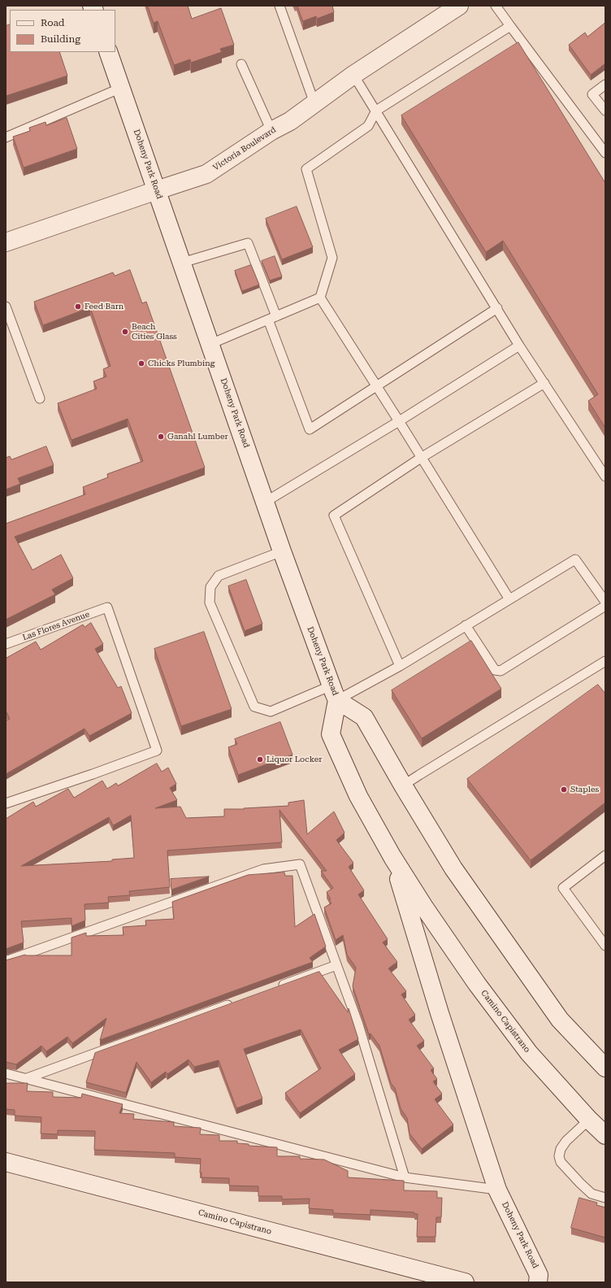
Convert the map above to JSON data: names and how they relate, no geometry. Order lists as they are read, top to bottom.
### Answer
{
  "streets": {
    "main road": ["Victoria Boulevard", "Doheny Park Road", "Camino Capistrano"],
    "lane": ["Las Flores Avenue"]
  },
  "crossings": [
    ["Victoria Boulevard", "Doheny Park Road"],
    ["Doheny Park Road", "Camino Capistrano"]
  ],
  "places": [
    "Feed Barn",
    "Beach Cities Glass",
    "Chicks Plumbing",
    "Ganahl Lumber",
    "Liquor Locker",
    "Staples"
  ],
  "legend": ["Road", "Building"]
}
